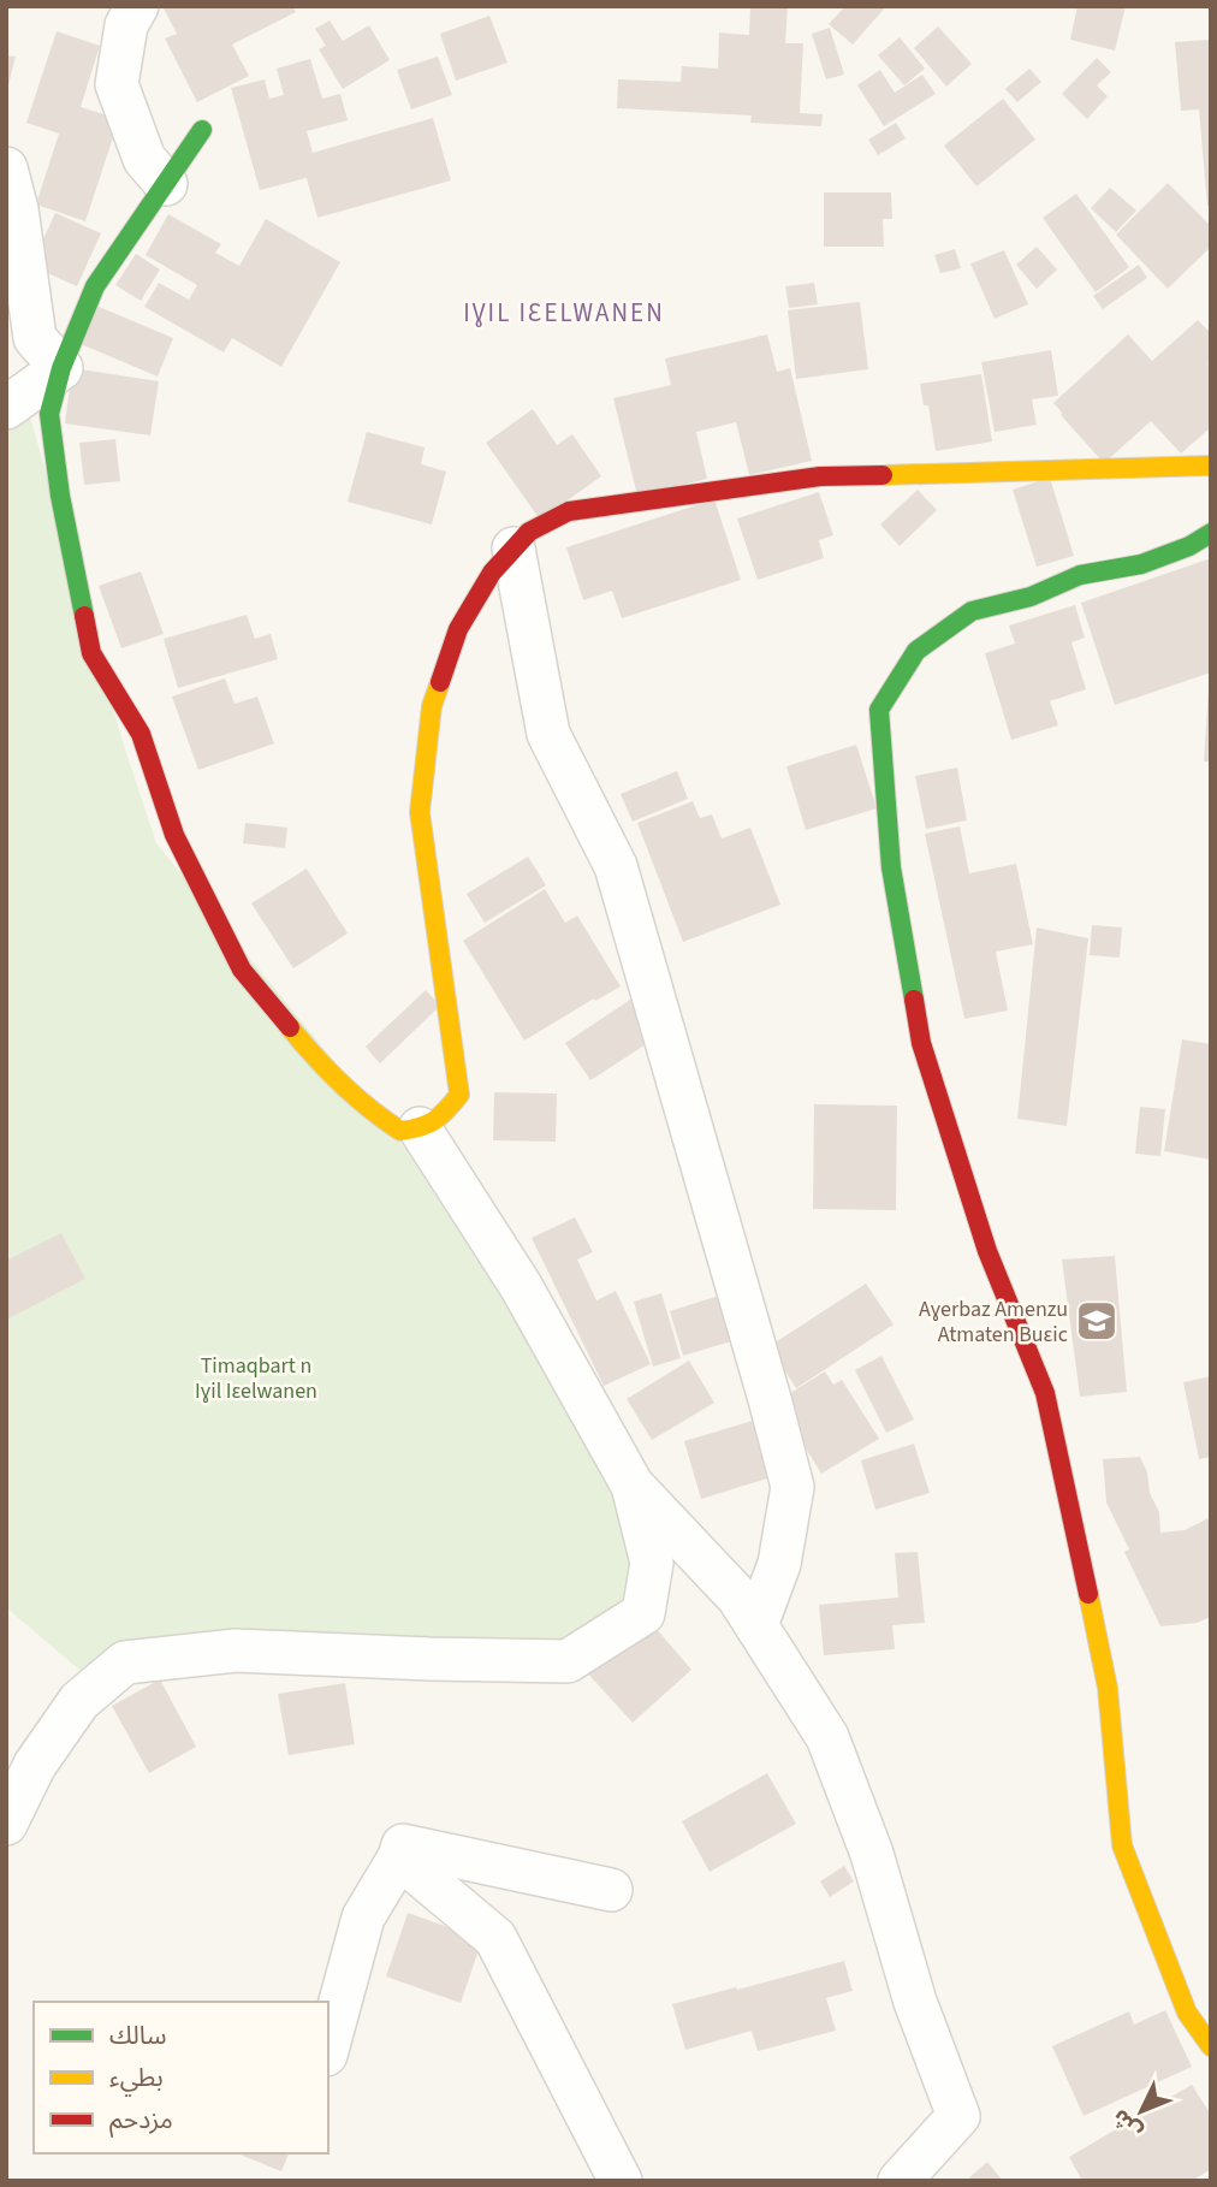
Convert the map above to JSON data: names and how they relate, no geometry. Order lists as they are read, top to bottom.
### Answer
{
  "districts": ["IƔIL IƐELWANEN"],
  "parks": ["Timaqbart n Iɣil Iɛelwanen"],
  "places": {
    "school or university": ["Aɣerbaz Amenzu Atmaten Buɛic"]
  },
  "legend": ["سالك", "بطيء", "مزدحم"],
  "north": "bottom left"
}
